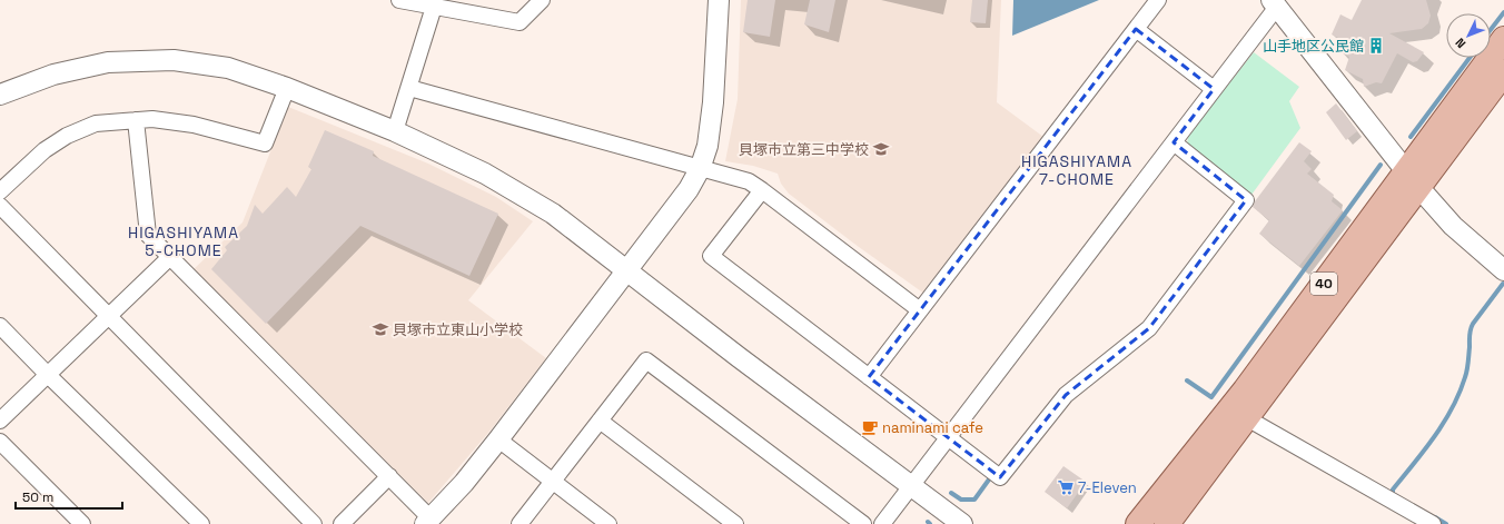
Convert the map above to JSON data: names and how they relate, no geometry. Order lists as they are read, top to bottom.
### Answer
{
  "streets": {
    "main road": ["40"]
  },
  "districts": ["HIGASHIYAMA 7-CHOME", "HIGASHIYAMA 5-CHOME"],
  "places": {
    "building": ["山手地区公民館"],
    "school or university": ["貝塚市立第三中学校", "貝塚市立東山小学校"],
    "cafe": ["naminami cafe"],
    "supermarket": ["7-Eleven"]
  },
  "scale_bar": "50 m",
  "north": "bottom left"
}
